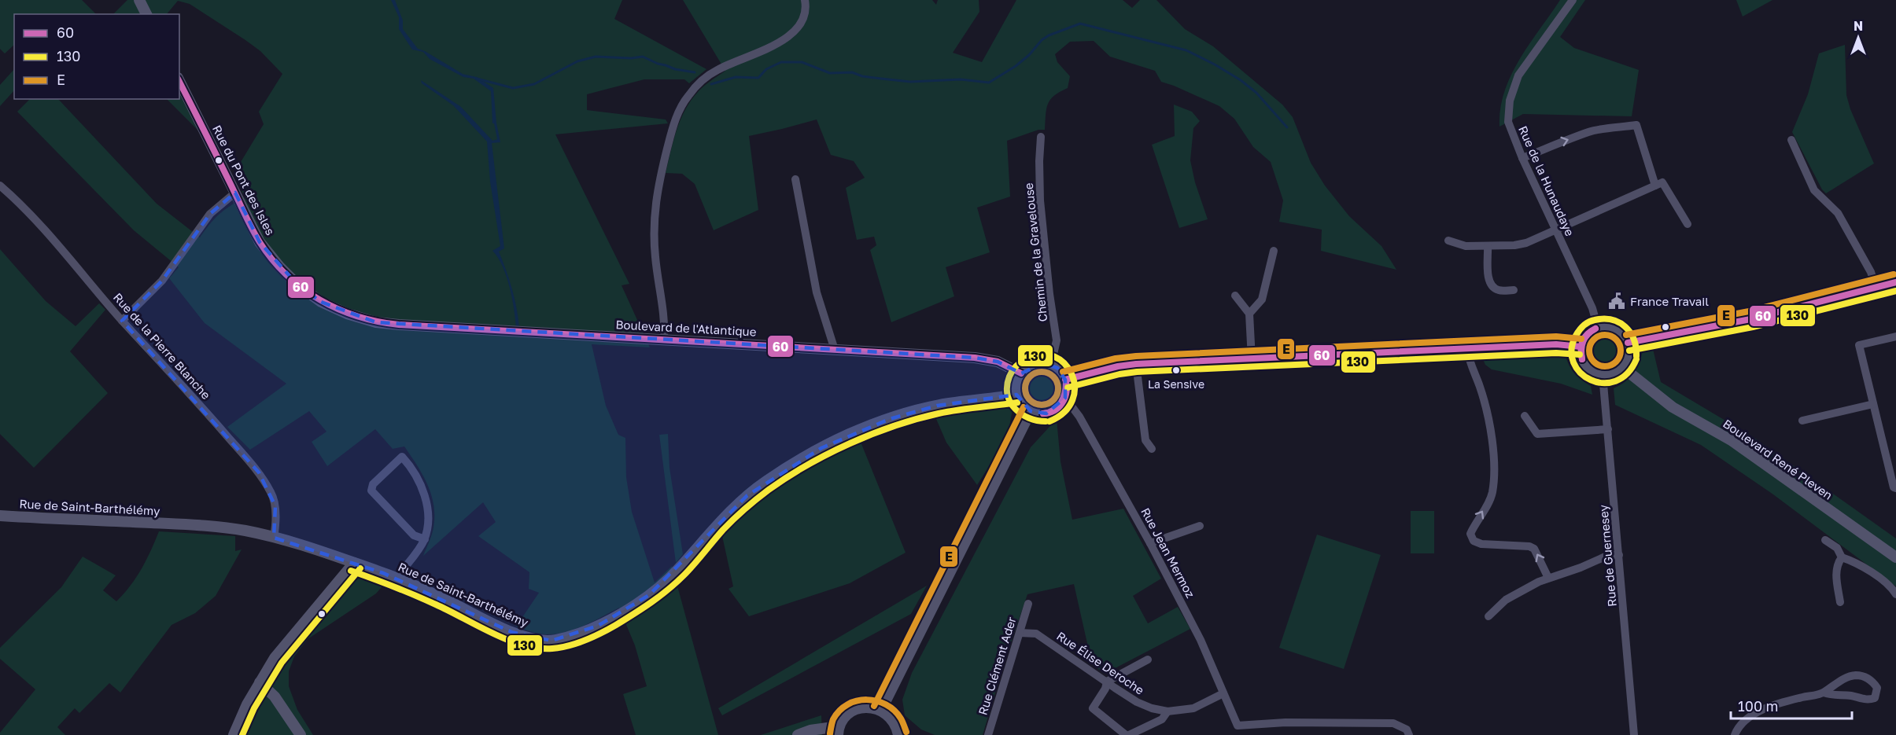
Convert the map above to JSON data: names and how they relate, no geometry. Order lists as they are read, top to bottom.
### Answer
{
  "streets": {
    "main road": [
      "Rue du Pont des Isles",
      "Boulevard de l'Atlantique",
      "Boulevard René Pleven",
      "Rue de Saint-Barthélémy"
    ],
    "street": [
      "Rue de la Hunaudaye",
      "Chemin de la Gravelouse",
      "Rue de la Pierre Blanche",
      "Rue Jean Mermoz",
      "Rue de Guernesey",
      "Rue Élise Deroche",
      "Rue Clément Ader"
    ]
  },
  "crossings": [
    ["Rue du Pont des Isles", "Boulevard de l'Atlantique"],
    ["Rue de la Hunaudaye", "Boulevard René Pleven"],
    ["Rue de la Hunaudaye", "Rue de Guernesey"],
    ["Chemin de la Gravelouse", "Boulevard de l'Atlantique"],
    ["Chemin de la Gravelouse", "Rue de Saint-Barthélémy"],
    ["Chemin de la Gravelouse", "Rue Jean Mermoz"],
    ["Boulevard de l'Atlantique", "Rue de Saint-Barthélémy"],
    ["Boulevard de l'Atlantique", "Rue Jean Mermoz"],
    ["Rue de la Pierre Blanche", "Rue de Saint-Barthélémy"],
    ["Boulevard René Pleven", "Rue de Guernesey"],
    ["Rue de Saint-Barthélémy", "Rue Jean Mermoz"],
    ["Rue Jean Mermoz", "Rue Élise Deroche"],
    ["Rue Élise Deroche", "Rue Clément Ader"]
  ],
  "places": {
    "public building": ["France Travail"],
    "other": ["La Sensive"]
  },
  "lines": ["transit line 60", "transit line E", "transit line 130"],
  "legend": ["60", "130", "E"],
  "scale_bar": "100 m",
  "north": "top"
}
